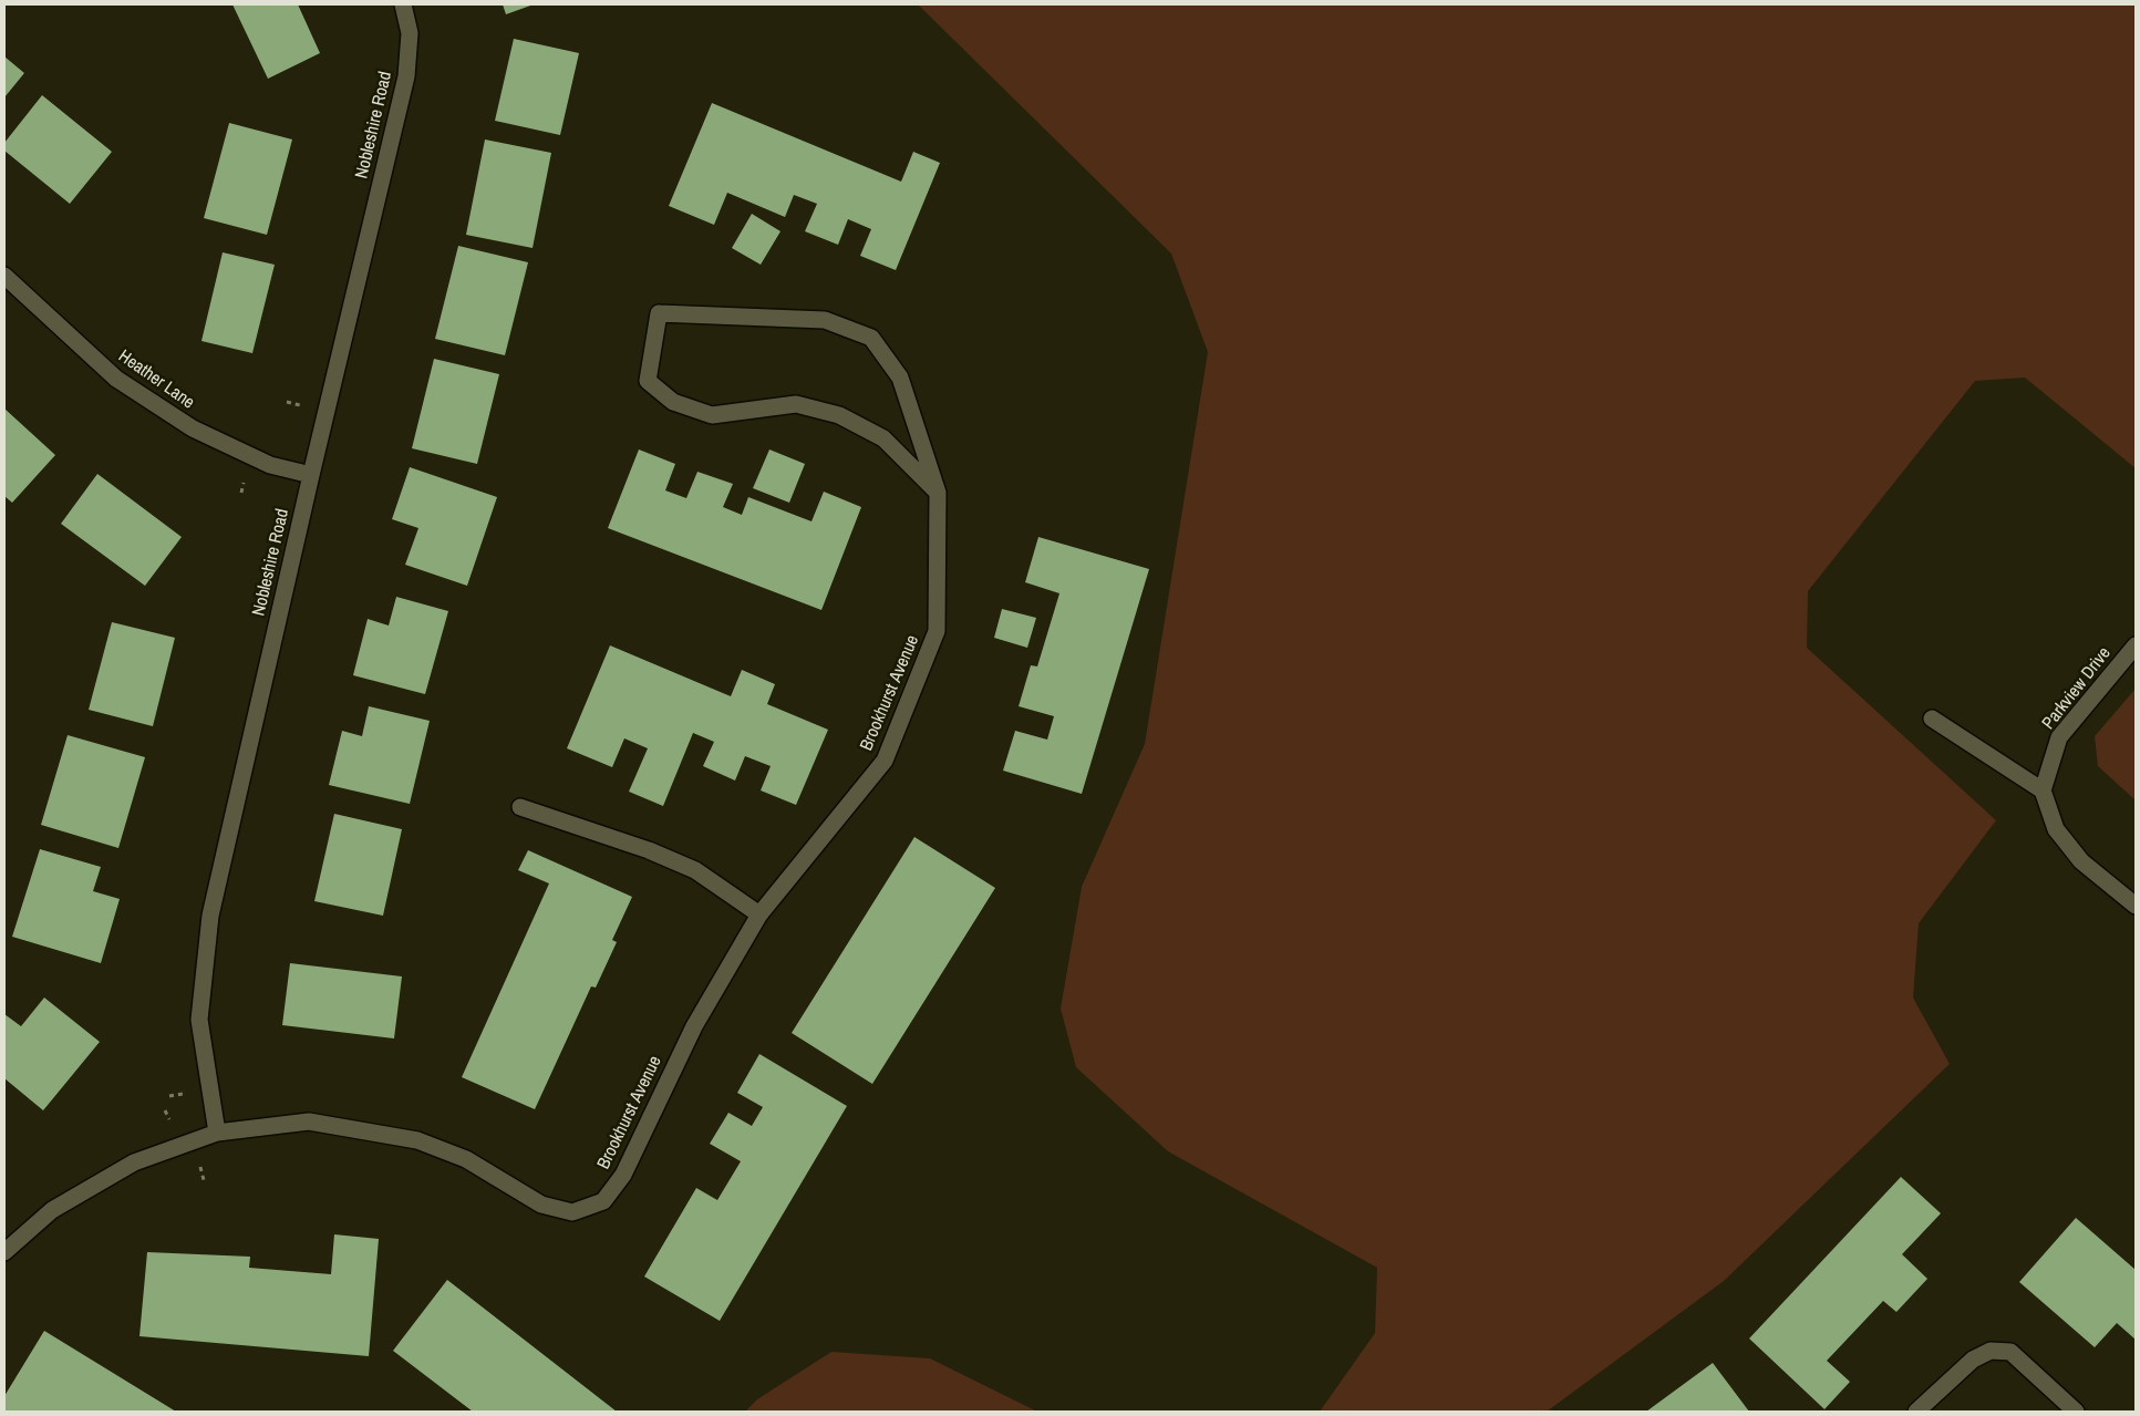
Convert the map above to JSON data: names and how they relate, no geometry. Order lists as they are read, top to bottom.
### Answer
{
  "streets": {
    "street": [
      "Nobleshire Road",
      "Heather Lane",
      "Parkview Drive",
      "Brookhurst Avenue"
    ]
  },
  "crossings": [
    ["Nobleshire Road", "Heather Lane"],
    ["Nobleshire Road", "Brookhurst Avenue"]
  ]
}
